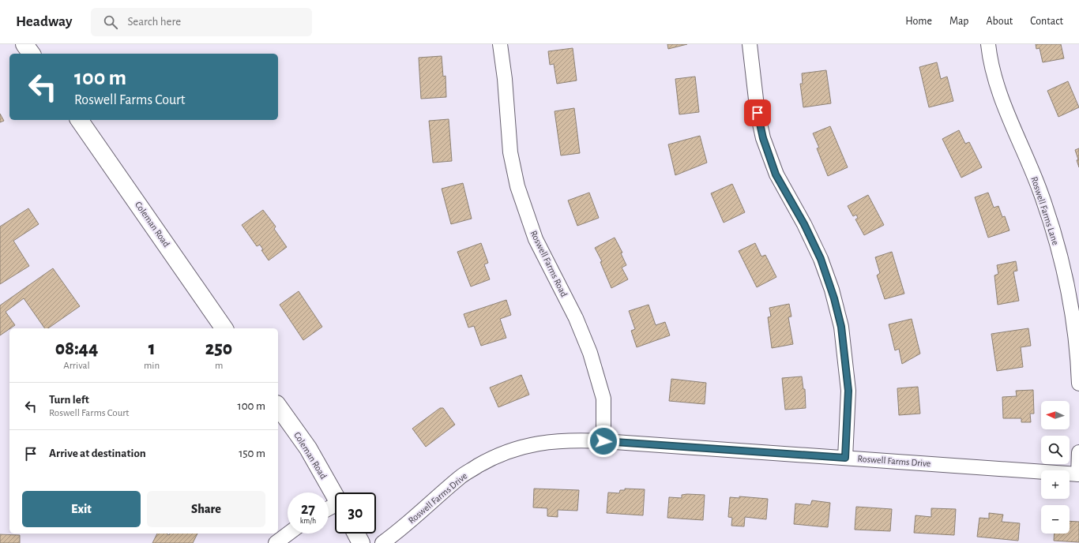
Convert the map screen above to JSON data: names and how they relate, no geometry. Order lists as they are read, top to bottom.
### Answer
{
  "streets": {
    "street": [
      "Roswell Farms Lane",
      "Coleman Road",
      "Roswell Farms Road",
      "Roswell Farms Drive"
    ]
  },
  "crossings": [
    ["Roswell Farms Road", "Roswell Farms Drive"]
  ],
  "north": "left",
  "page": {
    "header": "Headway",
    "search": "Search here",
    "nav": [
      "Home",
      "Map",
      "About",
      "Contact"
    ],
    "turn": ["100 m", "Roswell Farms Court"],
    "eta": [
      "08:44",
      "Arrival",
      "1",
      "min",
      "250",
      "m"
    ],
    "list": [
      {
        "name": "Turn left",
        "note": "Roswell Farms Court",
        "value": "100 m"
      },
      {
        "name": "Arrive at destination",
        "value": "150 m"
      }
    ],
    "map_buttons": ["+", "−"],
    "buttons": ["Exit", "Share"],
    "speed": "27 km/h",
    "limit": "30"
  }
}
